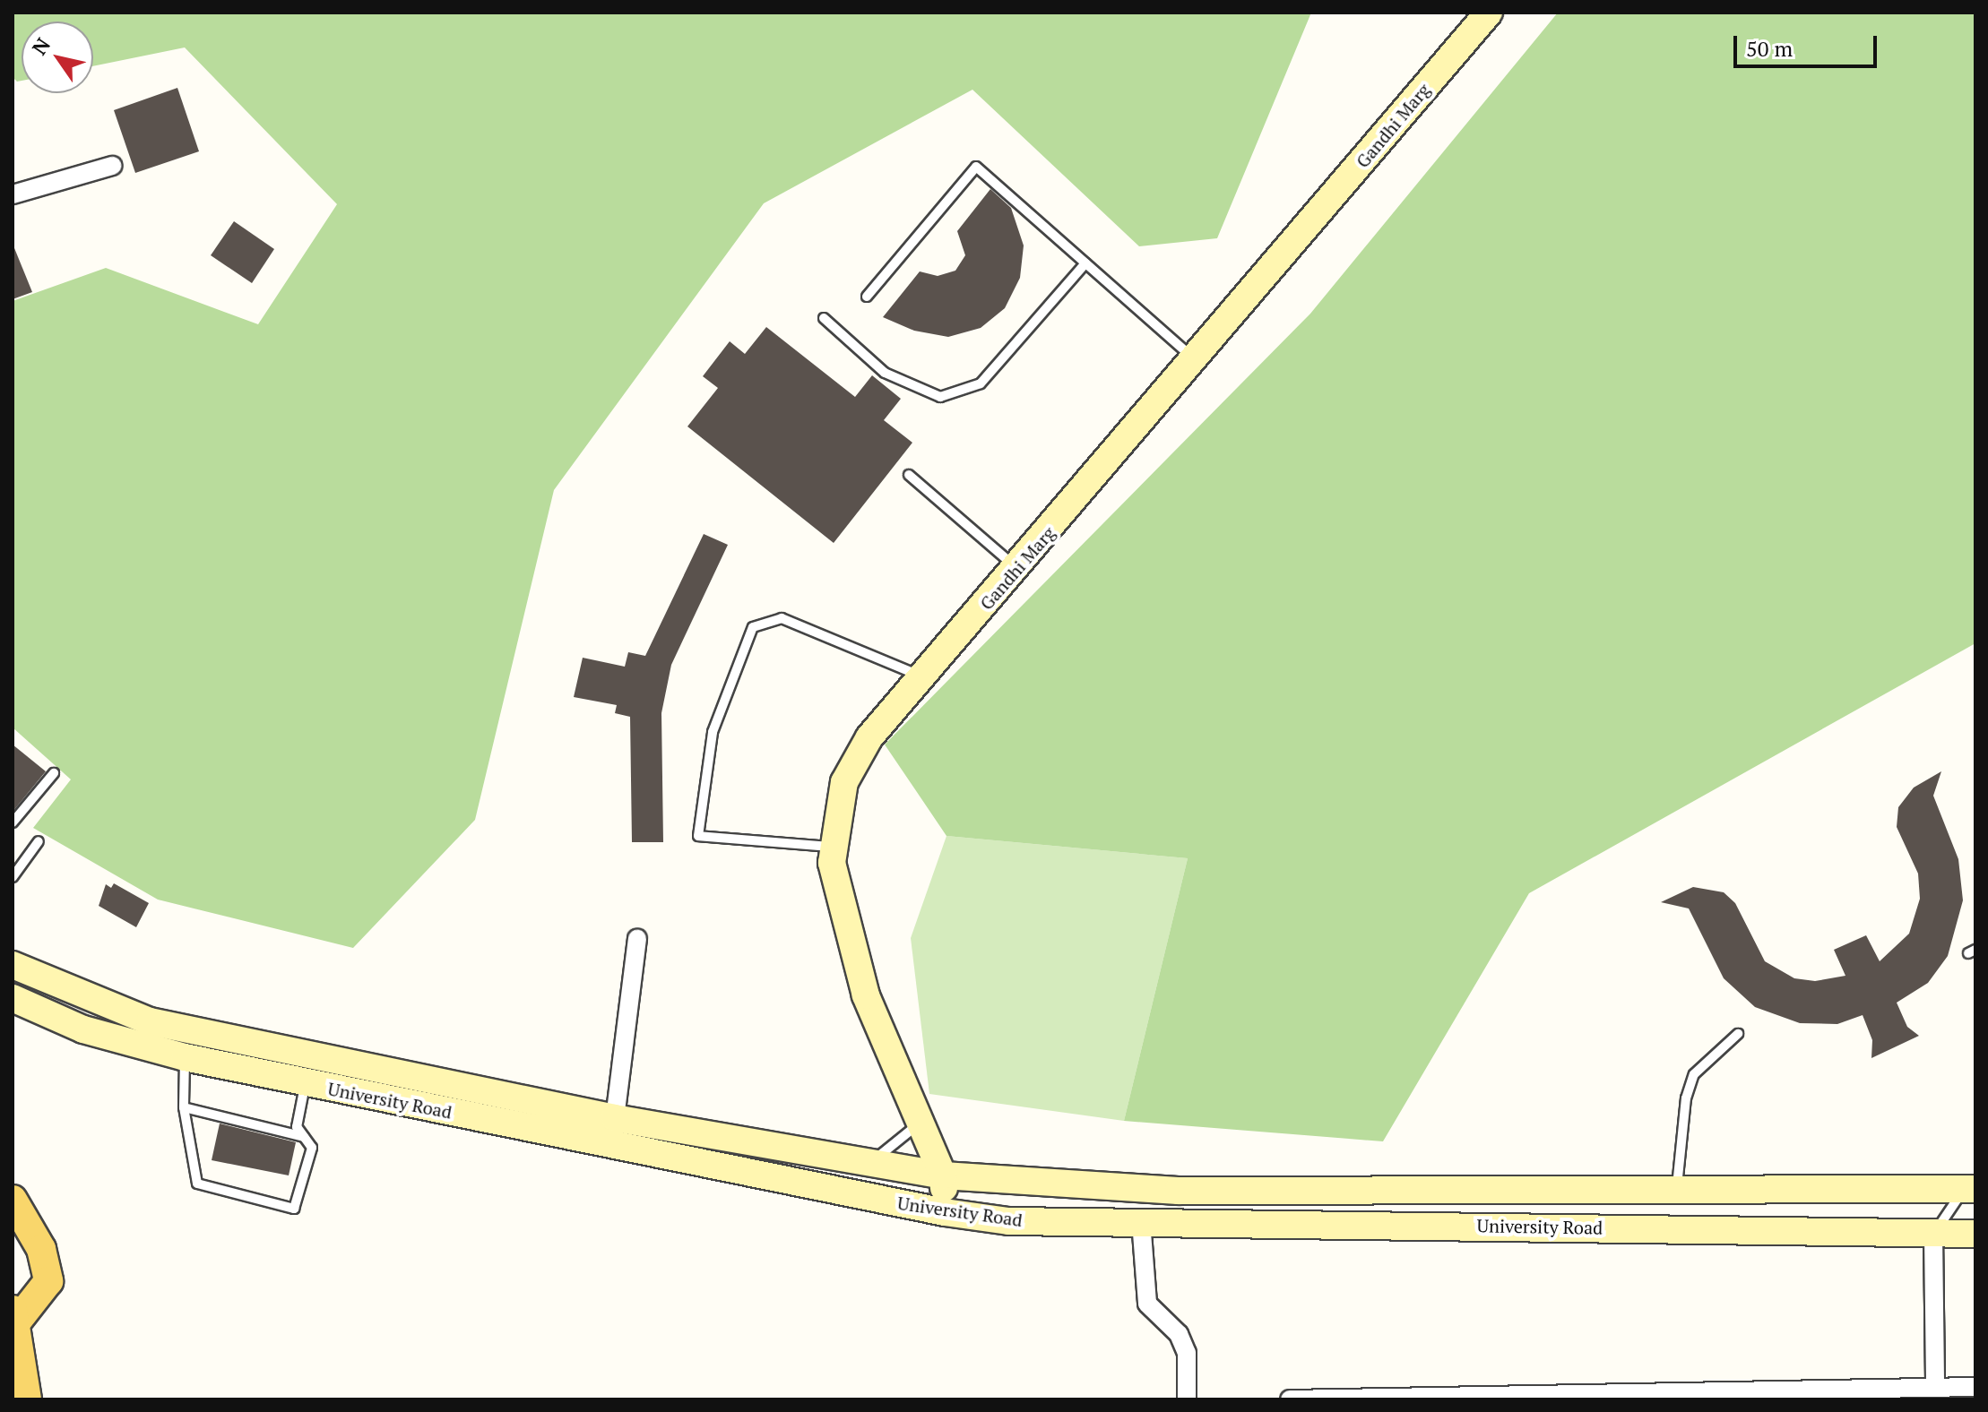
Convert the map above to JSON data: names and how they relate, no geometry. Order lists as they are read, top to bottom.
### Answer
{
  "streets": {
    "main road": ["Gandhi Marg", "University Road"]
  },
  "crossings": [
    ["Gandhi Marg", "University Road"]
  ],
  "scale_bar": "50 m",
  "north": "top left"
}
